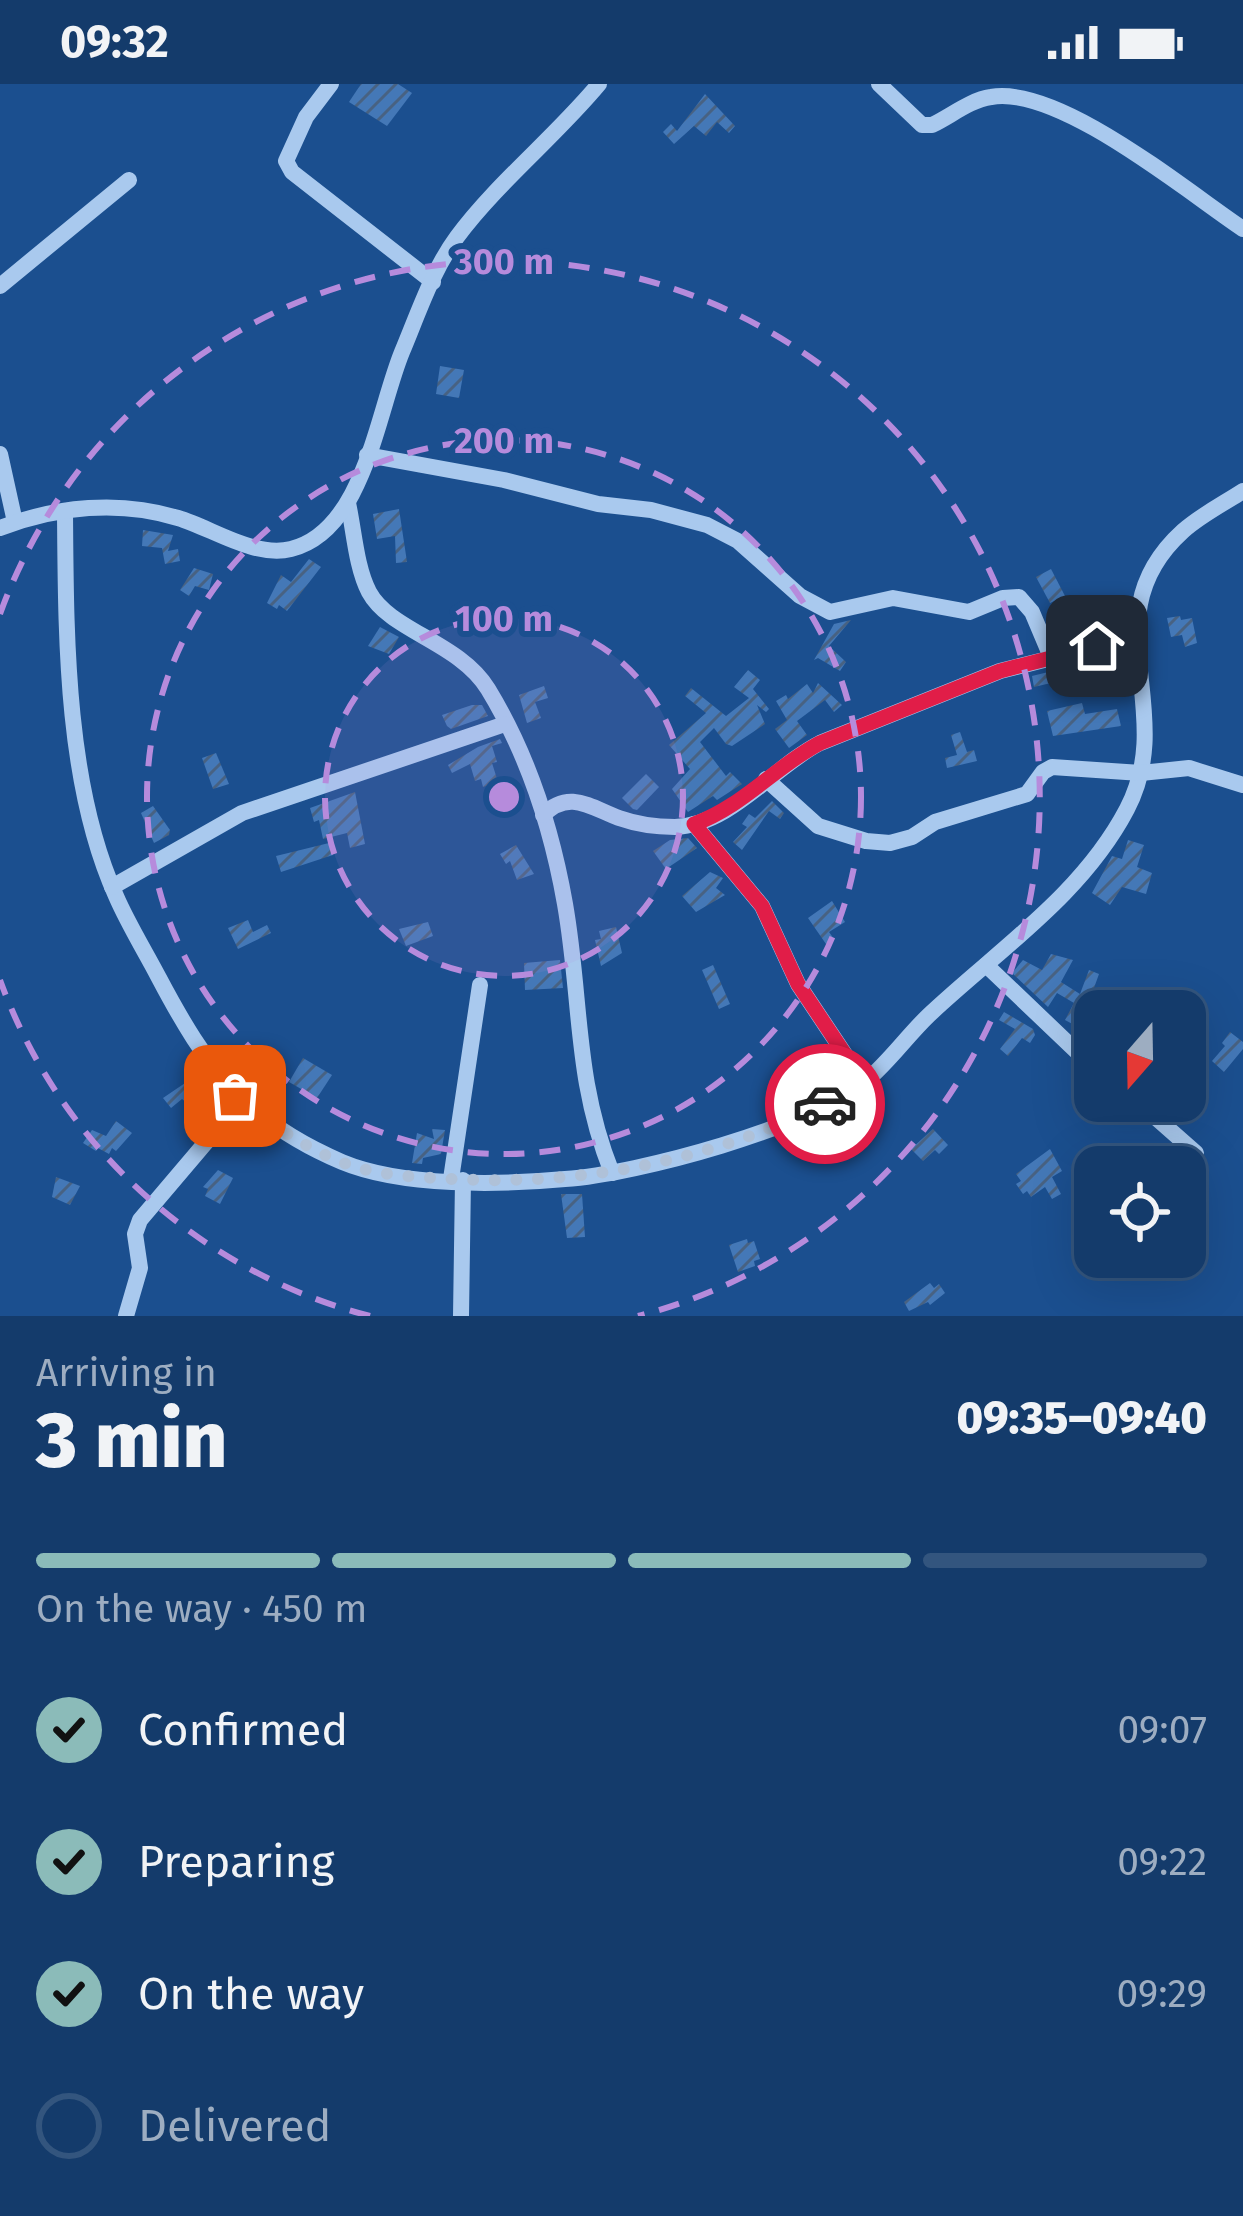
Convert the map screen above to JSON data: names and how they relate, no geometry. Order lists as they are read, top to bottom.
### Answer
{
  "north": "bottom",
  "page": {
    "status": "09:32",
    "heading": ["3 min", "Arriving in", "09:35–09:40"],
    "bar": "On the way · 450 m",
    "list": [
      ["Confirmed", "09:07"],
      ["Preparing", "09:22"],
      ["On the way", "09:29"],
      "Delivered"
    ]
  },
  "rings": ["300 m", "200 m", "100 m"]
}
